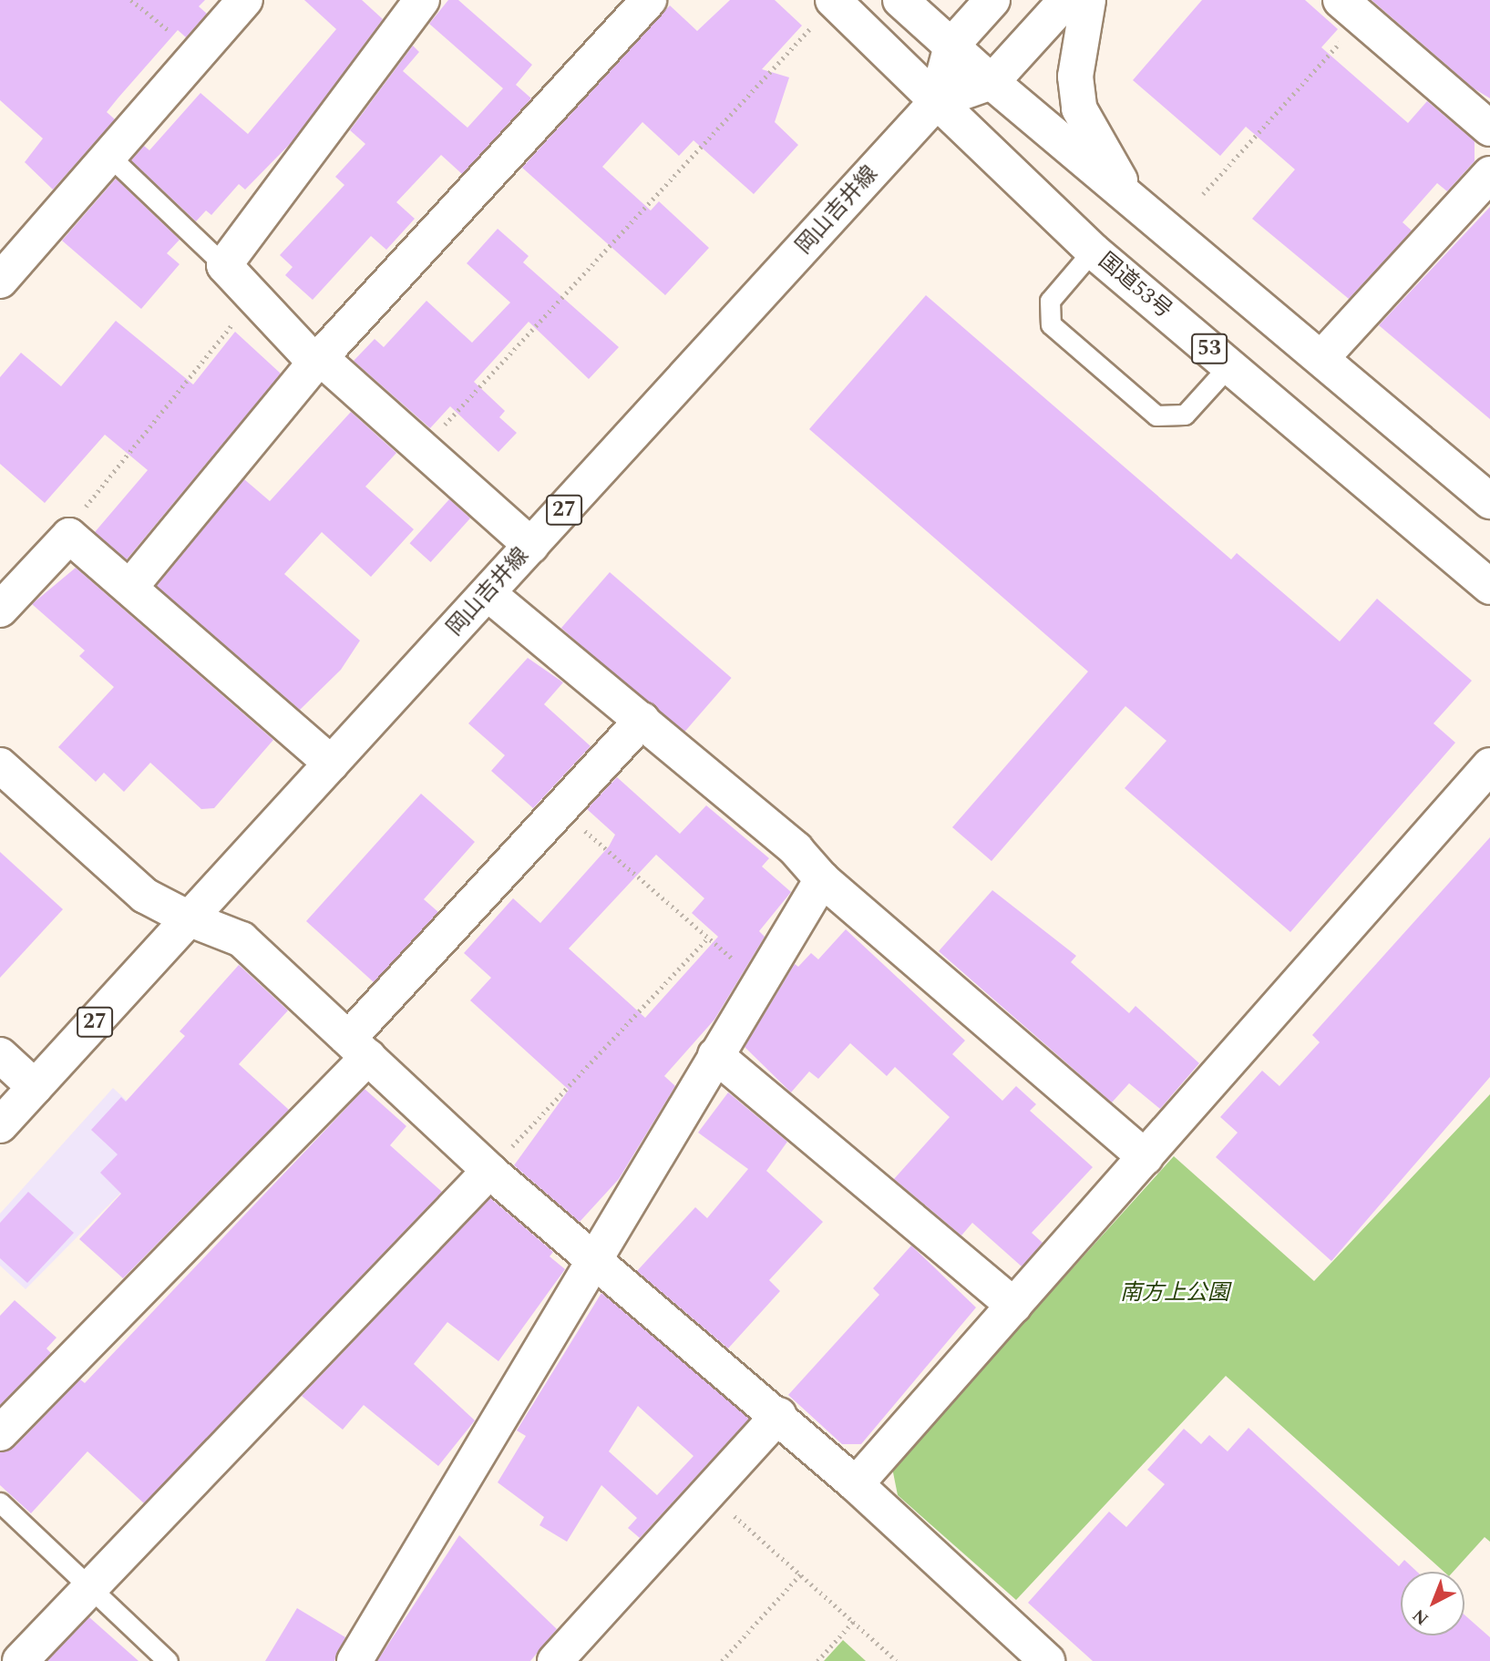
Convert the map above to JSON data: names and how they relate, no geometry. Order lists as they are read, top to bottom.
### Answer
{
  "streets": {
    "main road": [
      "岡山吉井線",
      "国道53号",
      "53",
      "27"
    ]
  },
  "crossings": [
    ["岡山吉井線", "国道53号"]
  ],
  "parks": ["南方上公園"],
  "north": "bottom left"
}
